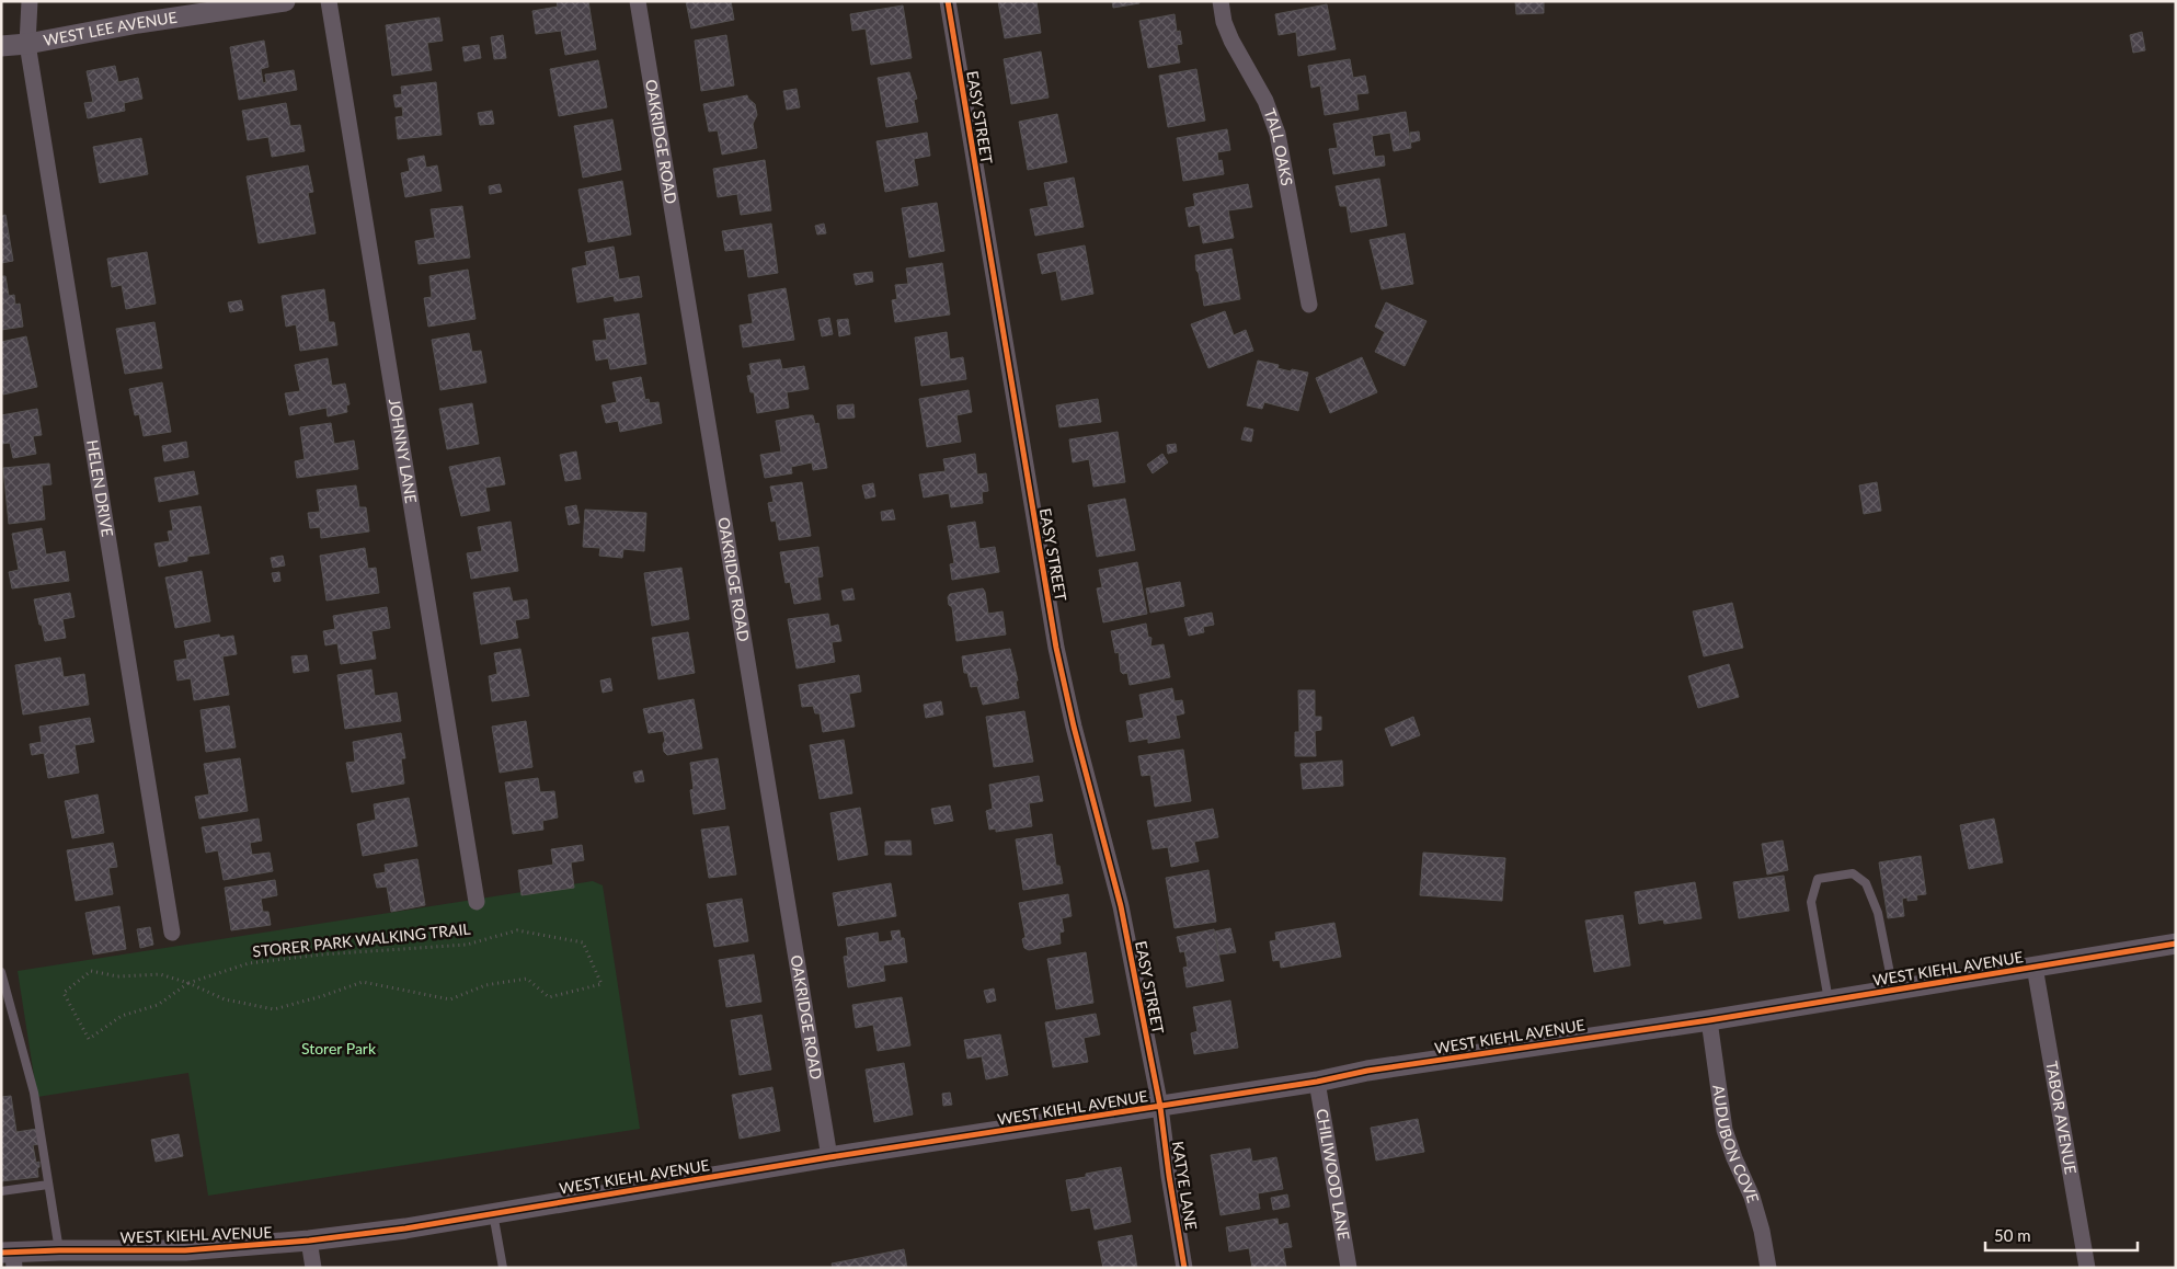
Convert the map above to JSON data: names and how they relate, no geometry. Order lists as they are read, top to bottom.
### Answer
{
  "streets": {
    "street": [
      "WEST LEE AVENUE",
      "EASY STREET",
      "OAKRIDGE ROAD",
      "TALL OAKS",
      "JOHNNY LANE",
      "HELEN DRIVE",
      "WEST KIEHL AVENUE",
      "TABOR AVENUE",
      "AUDUBON COVE",
      "CHILIWOOD LANE",
      "KATYE LANE"
    ],
    "path": ["STORER PARK WALKING TRAIL"]
  },
  "crossings": [
    ["WEST LEE AVENUE", "HELEN DRIVE"],
    ["EASY STREET", "WEST KIEHL AVENUE"],
    ["EASY STREET", "KATYE LANE"],
    ["OAKRIDGE ROAD", "WEST KIEHL AVENUE"],
    ["WEST KIEHL AVENUE", "TABOR AVENUE"],
    ["WEST KIEHL AVENUE", "AUDUBON COVE"],
    ["WEST KIEHL AVENUE", "CHILIWOOD LANE"],
    ["WEST KIEHL AVENUE", "KATYE LANE"]
  ],
  "parks": ["Storer Park"],
  "scale_bar": "50 m"
}
